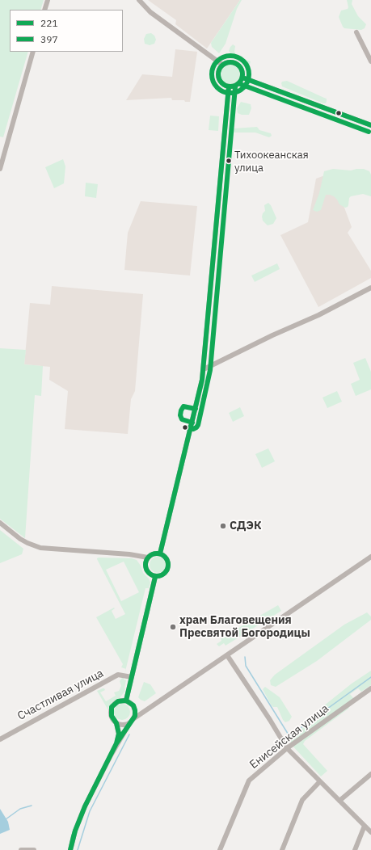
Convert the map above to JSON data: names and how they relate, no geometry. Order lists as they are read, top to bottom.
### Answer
{
  "streets": {
    "street": ["Счастливая улица", "Енисейская улица"]
  },
  "places": ["Тихоокеанская улица", "СДЭК", "храм Благовещения Пресвятой Богородицы"],
  "lines": ["transit line 397", "transit line 221"],
  "legend": ["221", "397"]
}
